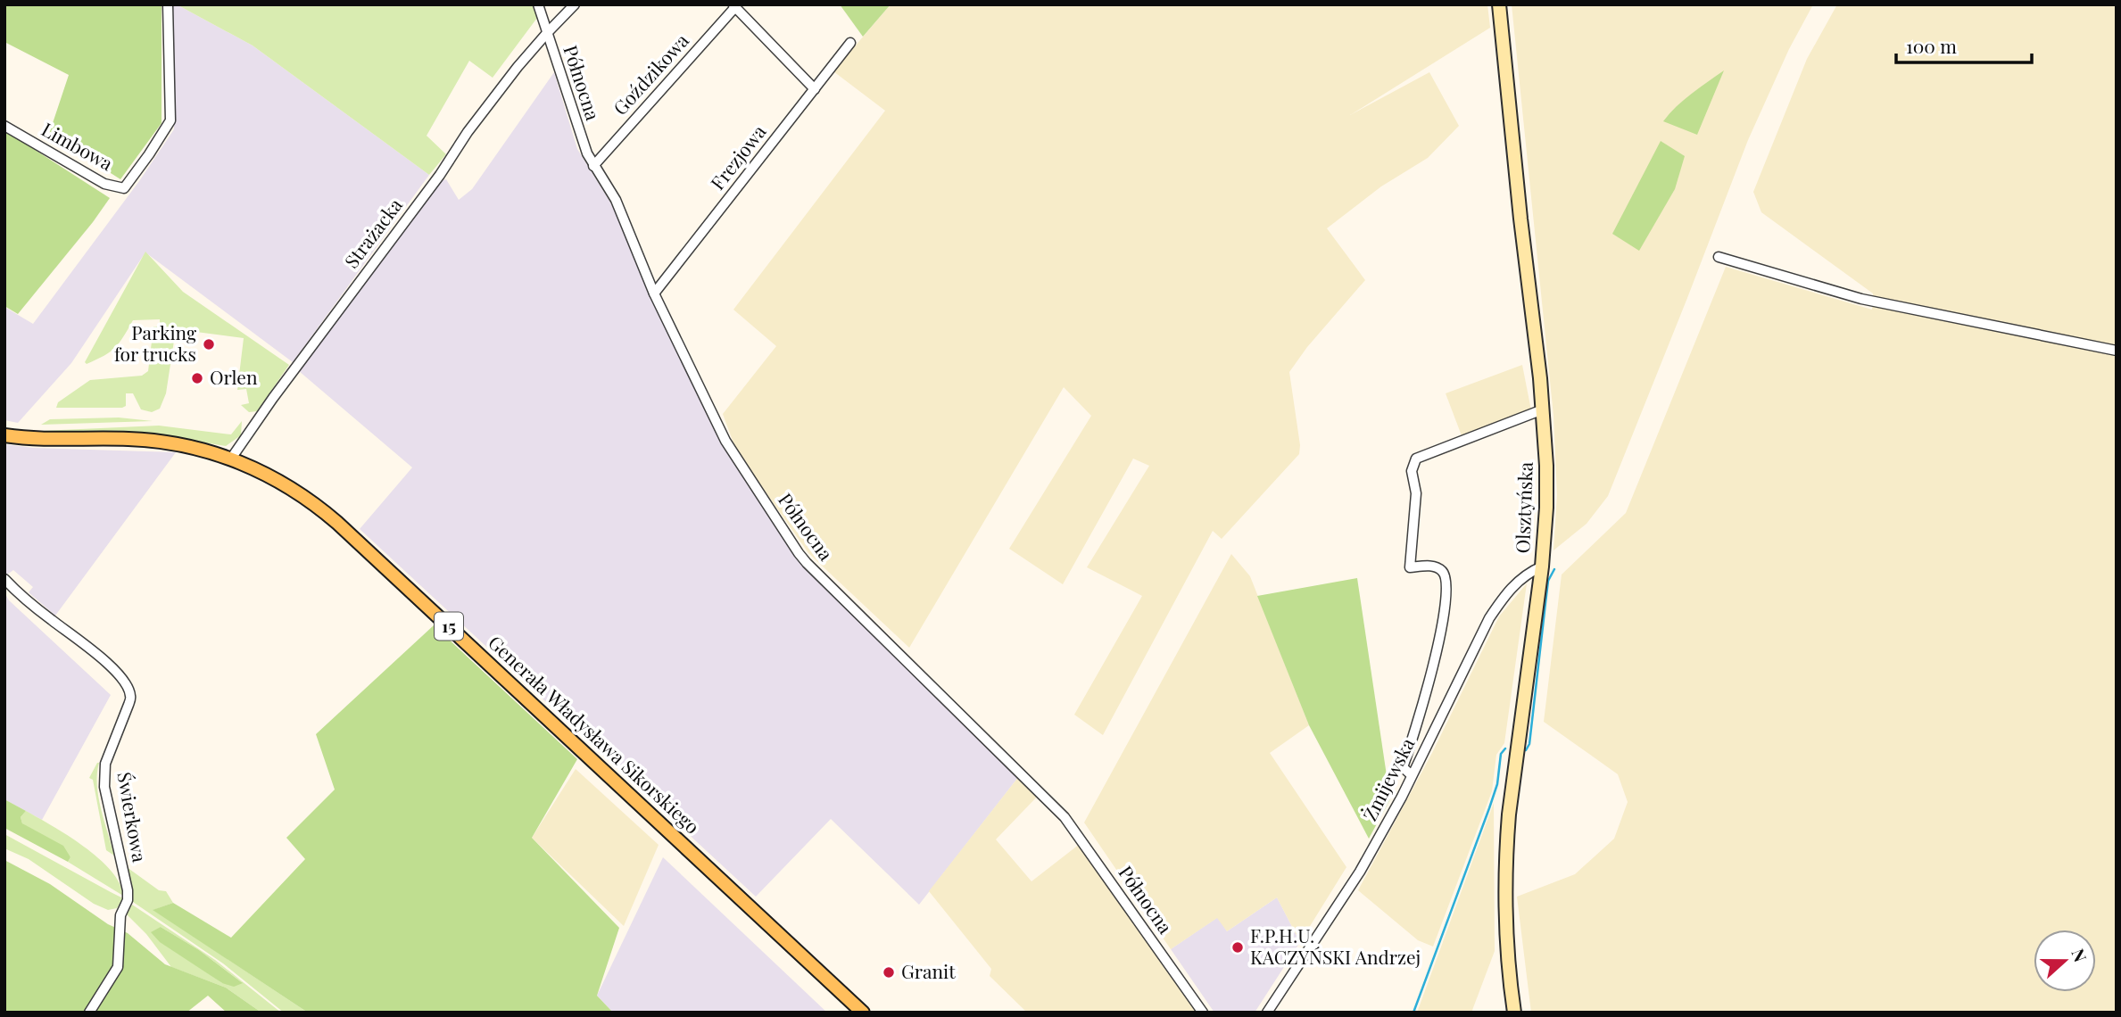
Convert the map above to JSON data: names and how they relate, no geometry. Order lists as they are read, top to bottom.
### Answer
{
  "streets": {
    "main road": ["15", "Generała Władysława Sikorskiego"],
    "street": [
      "Goździkowa",
      "Północna",
      "Limbowa",
      "Frezjowa",
      "Strażacka",
      "Olsztyńska",
      "Żmijewska",
      "Świerkowa"
    ]
  },
  "crossings": [
    ["Goździkowa", "Północna"],
    ["Północna", "Frezjowa"],
    ["Północna", "Strażacka"],
    ["Strażacka", "Generała Władysława Sikorskiego"],
    ["Olsztyńska", "Żmijewska"]
  ],
  "places": [
    "Parking for trucks",
    "Orlen",
    "F.P.H.U. KACZYŃSKI Andrzej",
    "Granit"
  ],
  "scale_bar": "100 m",
  "north": "right"
}
